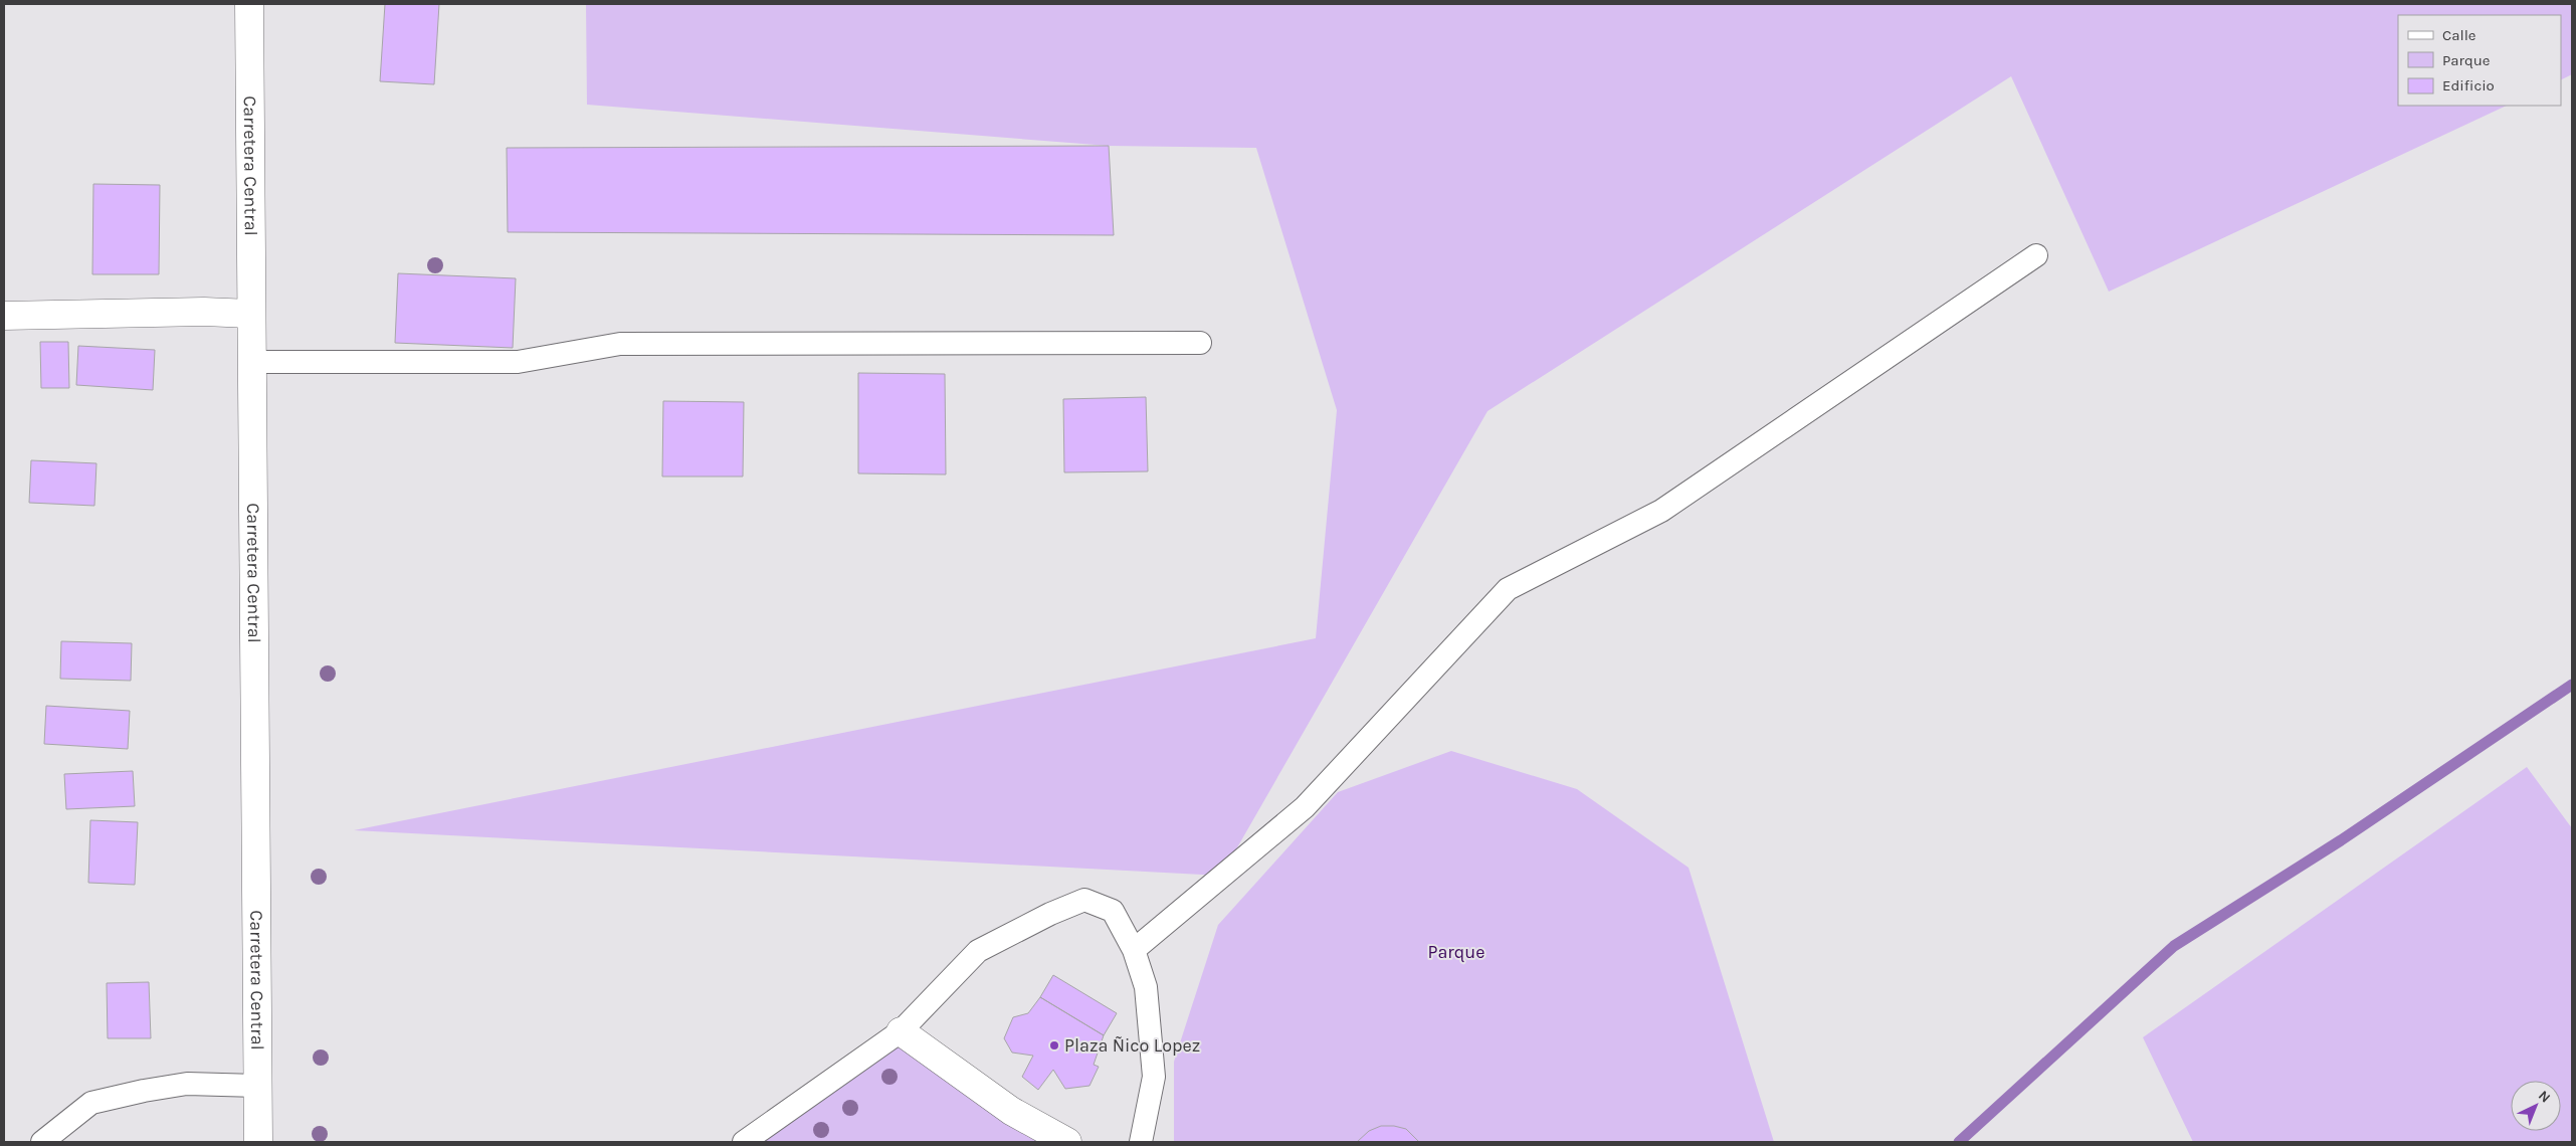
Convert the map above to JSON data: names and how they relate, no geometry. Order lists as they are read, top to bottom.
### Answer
{
  "streets": {
    "main road": ["Carretera Central"]
  },
  "parks": ["Parque"],
  "places": ["Plaza Ñico Lopez"],
  "legend": ["Calle", "Parque", "Edificio"],
  "north": "top right"
}
